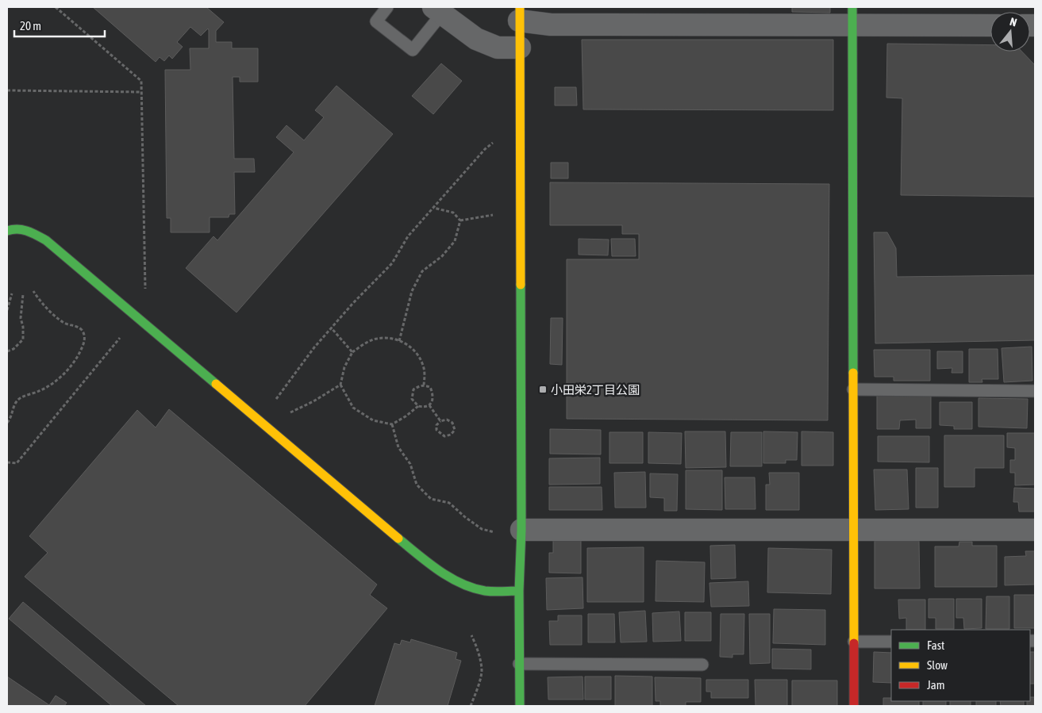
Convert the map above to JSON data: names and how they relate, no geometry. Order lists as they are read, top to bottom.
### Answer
{
  "places": {
    "transit": ["小田栄2丁目公園"]
  },
  "legend": ["Fast", "Slow", "Jam"],
  "scale_bar": "20 m",
  "north": "top"
}
